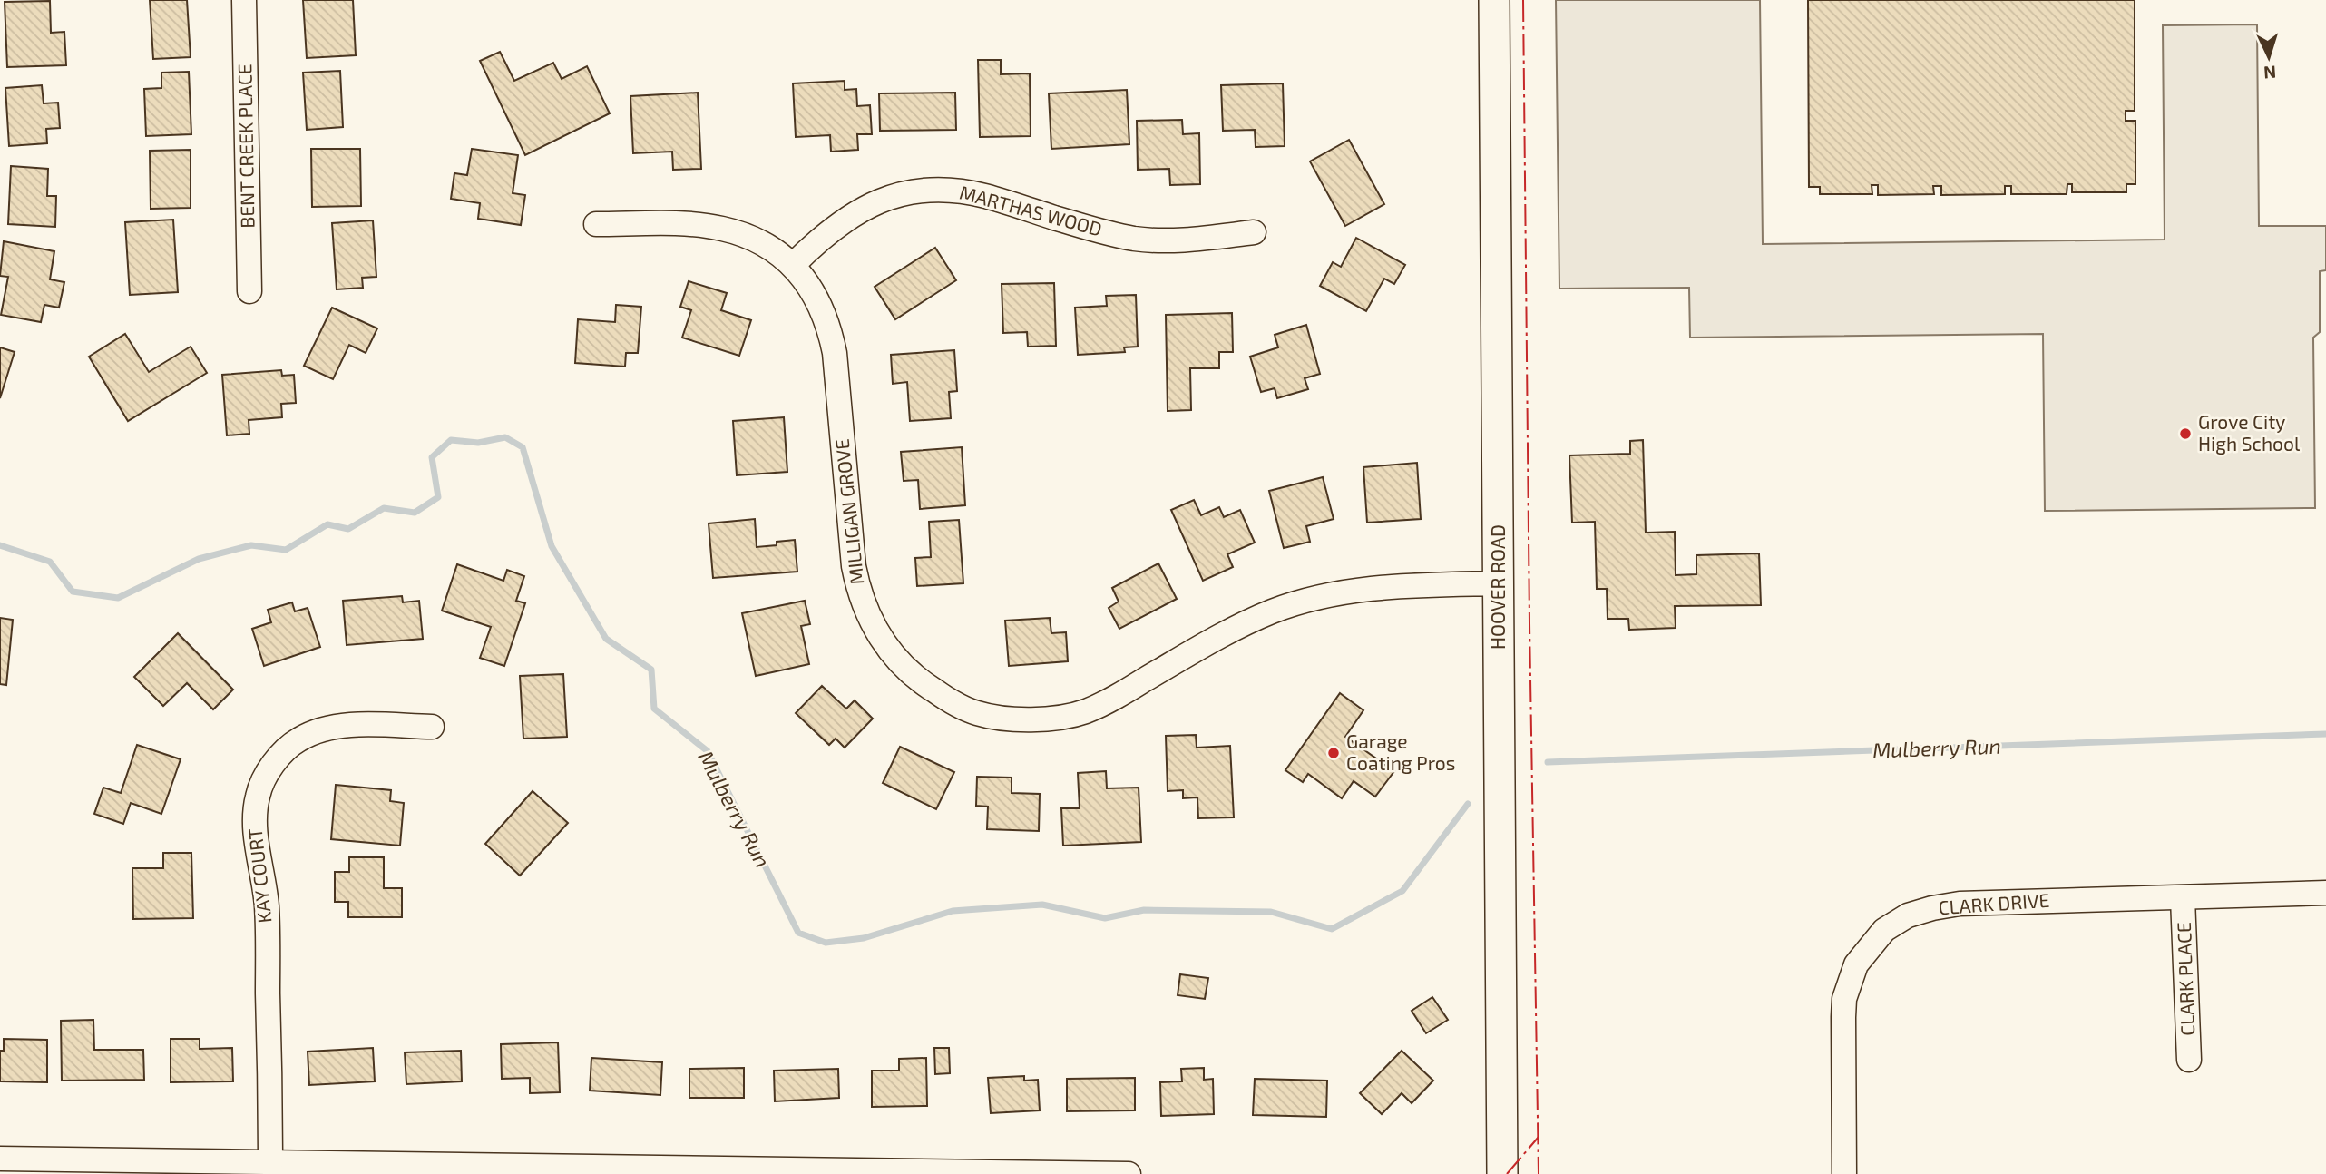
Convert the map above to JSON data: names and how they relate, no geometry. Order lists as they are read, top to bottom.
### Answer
{
  "streets": {
    "main road": ["HOOVER ROAD"],
    "street": [
      "BENT CREEK PLACE",
      "MARTHAS WOOD",
      "MILLIGAN GROVE",
      "KAY COURT",
      "CLARK DRIVE",
      "CLARK PLACE"
    ]
  },
  "crossings": [
    ["MARTHAS WOOD", "MILLIGAN GROVE"],
    ["MILLIGAN GROVE", "HOOVER ROAD"],
    ["CLARK DRIVE", "CLARK PLACE"]
  ],
  "water": ["Mulberry Run"],
  "places": ["Grove City High School", "Garage Coating Pros"],
  "north": "bottom"
}
